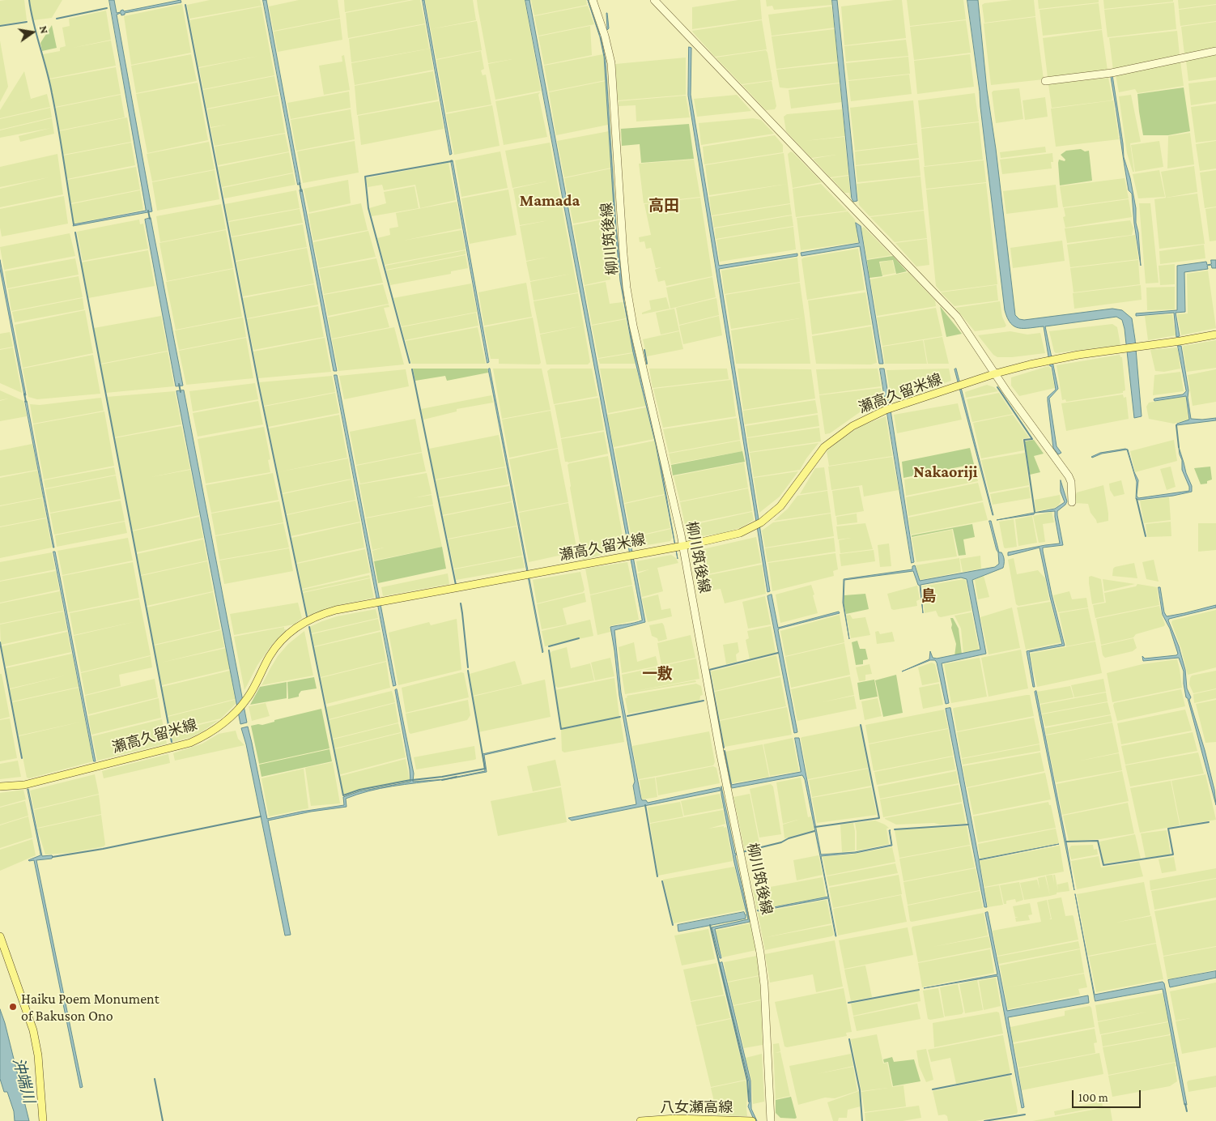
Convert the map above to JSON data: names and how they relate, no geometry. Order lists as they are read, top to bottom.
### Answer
{
  "streets": {
    "main road": ["柳川筑後線", "瀬高久留米線", "八女瀬高線"]
  },
  "crossings": [
    ["柳川筑後線", "瀬高久留米線"]
  ],
  "districts": [
    "Mamada",
    "高田",
    "Nakaoriji",
    "島",
    "一敷"
  ],
  "water": ["沖端川"],
  "places": ["Haiku Poem Monument of Bakuson Ono"],
  "scale_bar": "100 m",
  "north": "right"
}
